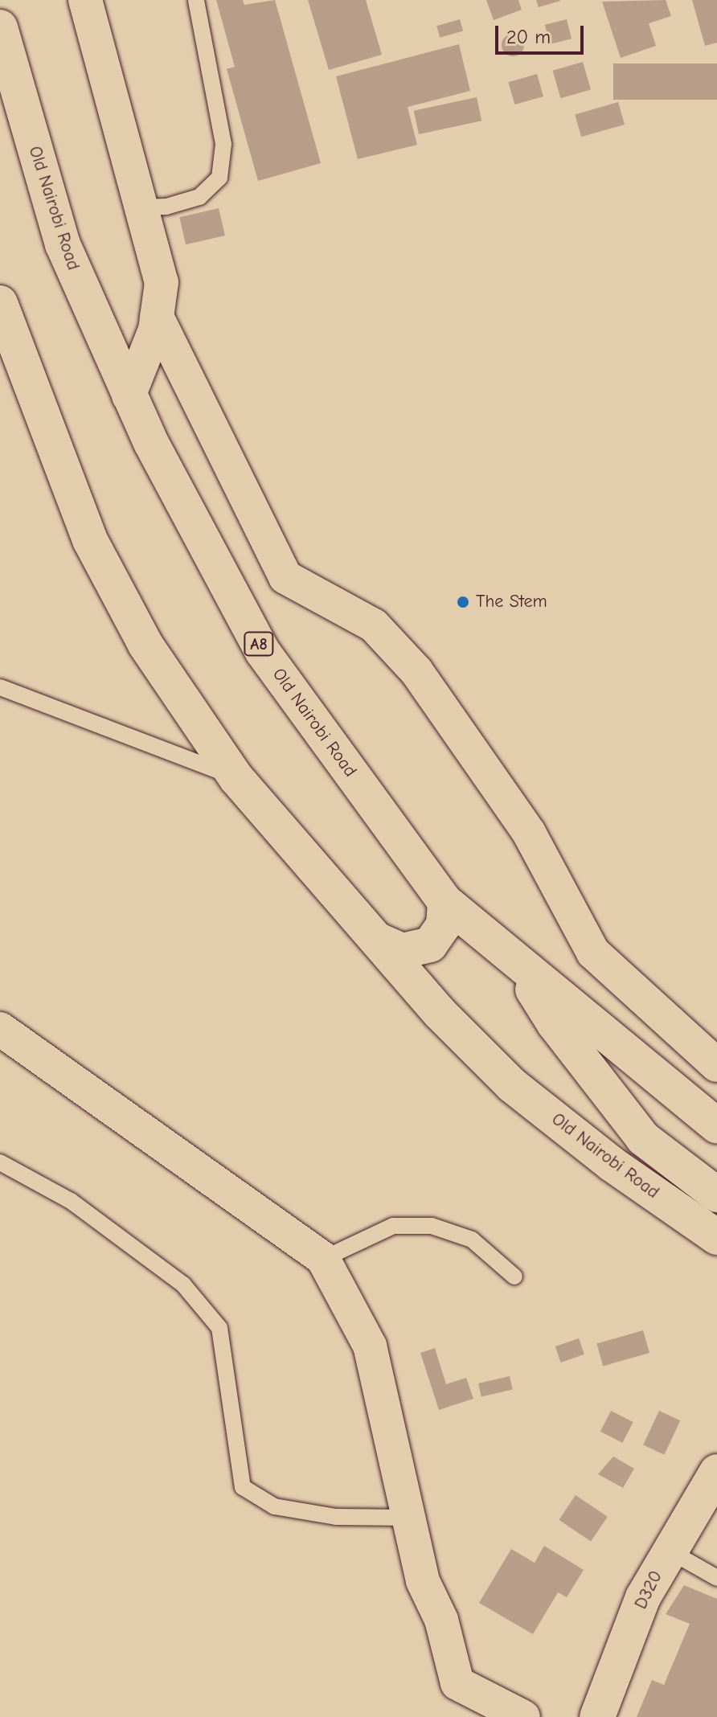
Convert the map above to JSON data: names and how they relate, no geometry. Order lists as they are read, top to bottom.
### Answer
{
  "streets": {
    "main road": ["Old Nairobi Road", "A8", "D320"]
  },
  "places": ["The Stem"],
  "scale_bar": "20 m"
}
